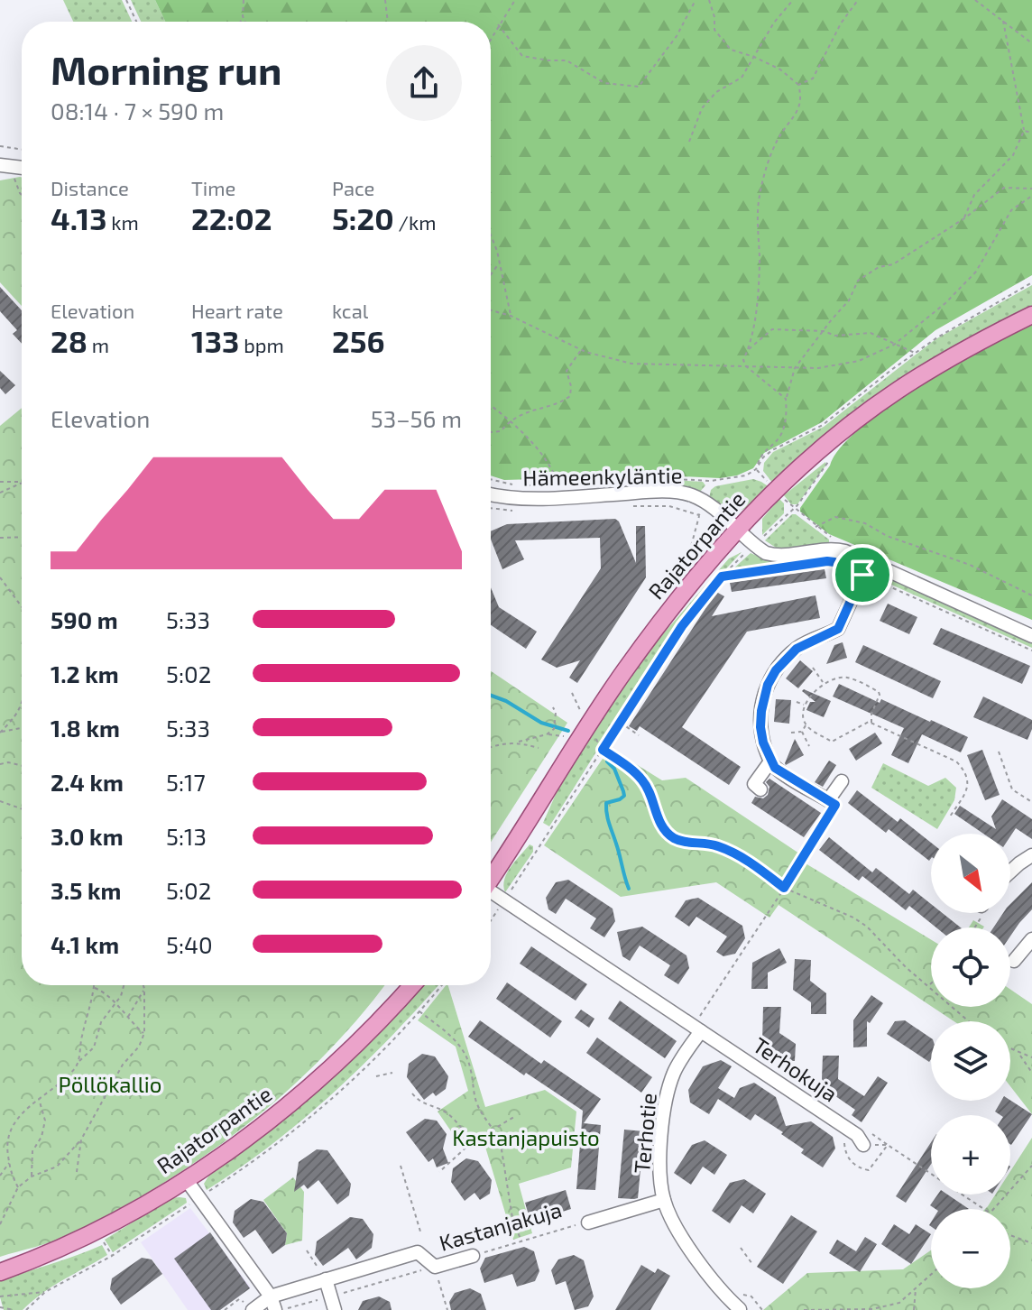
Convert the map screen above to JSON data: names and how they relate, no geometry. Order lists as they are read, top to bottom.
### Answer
{
  "streets": {
    "main road": ["Rajatorpantie"],
    "street": [
      "Hämeenkyläntie",
      "Terhokuja",
      "Terhotie",
      "Kastanjakuja"
    ]
  },
  "crossings": [
    ["Hämeenkyläntie", "Rajatorpantie"],
    ["Terhokuja", "Terhotie"],
    ["Terhotie", "Kastanjakuja"]
  ],
  "parks": ["Pöllökallio", "Kastanjapuisto"],
  "north": "bottom right",
  "page": {
    "heading": ["Morning run", "08:14 · 7 × 590 m"],
    "stats": [
      ["Distance", "4.13 km"],
      ["Time", "22:02"],
      ["Pace", "5:20 /km"],
      ["Elevation", "28 m"],
      ["Heart rate", "133 bpm"],
      ["kcal", "256"]
    ],
    "chart": ["Elevation", "53–56 m"],
    "list": [
      {
        "name": "590 m",
        "note": "5:33"
      },
      {
        "name": "1.2 km",
        "note": "5:02"
      },
      {
        "name": "1.8 km",
        "note": "5:33"
      },
      {
        "name": "2.4 km",
        "note": "5:17"
      },
      {
        "name": "3.0 km",
        "note": "5:13"
      },
      {
        "name": "3.5 km",
        "note": "5:02"
      },
      {
        "name": "4.1 km",
        "note": "5:40"
      }
    ],
    "map_buttons": ["+", "−"]
  }
}
